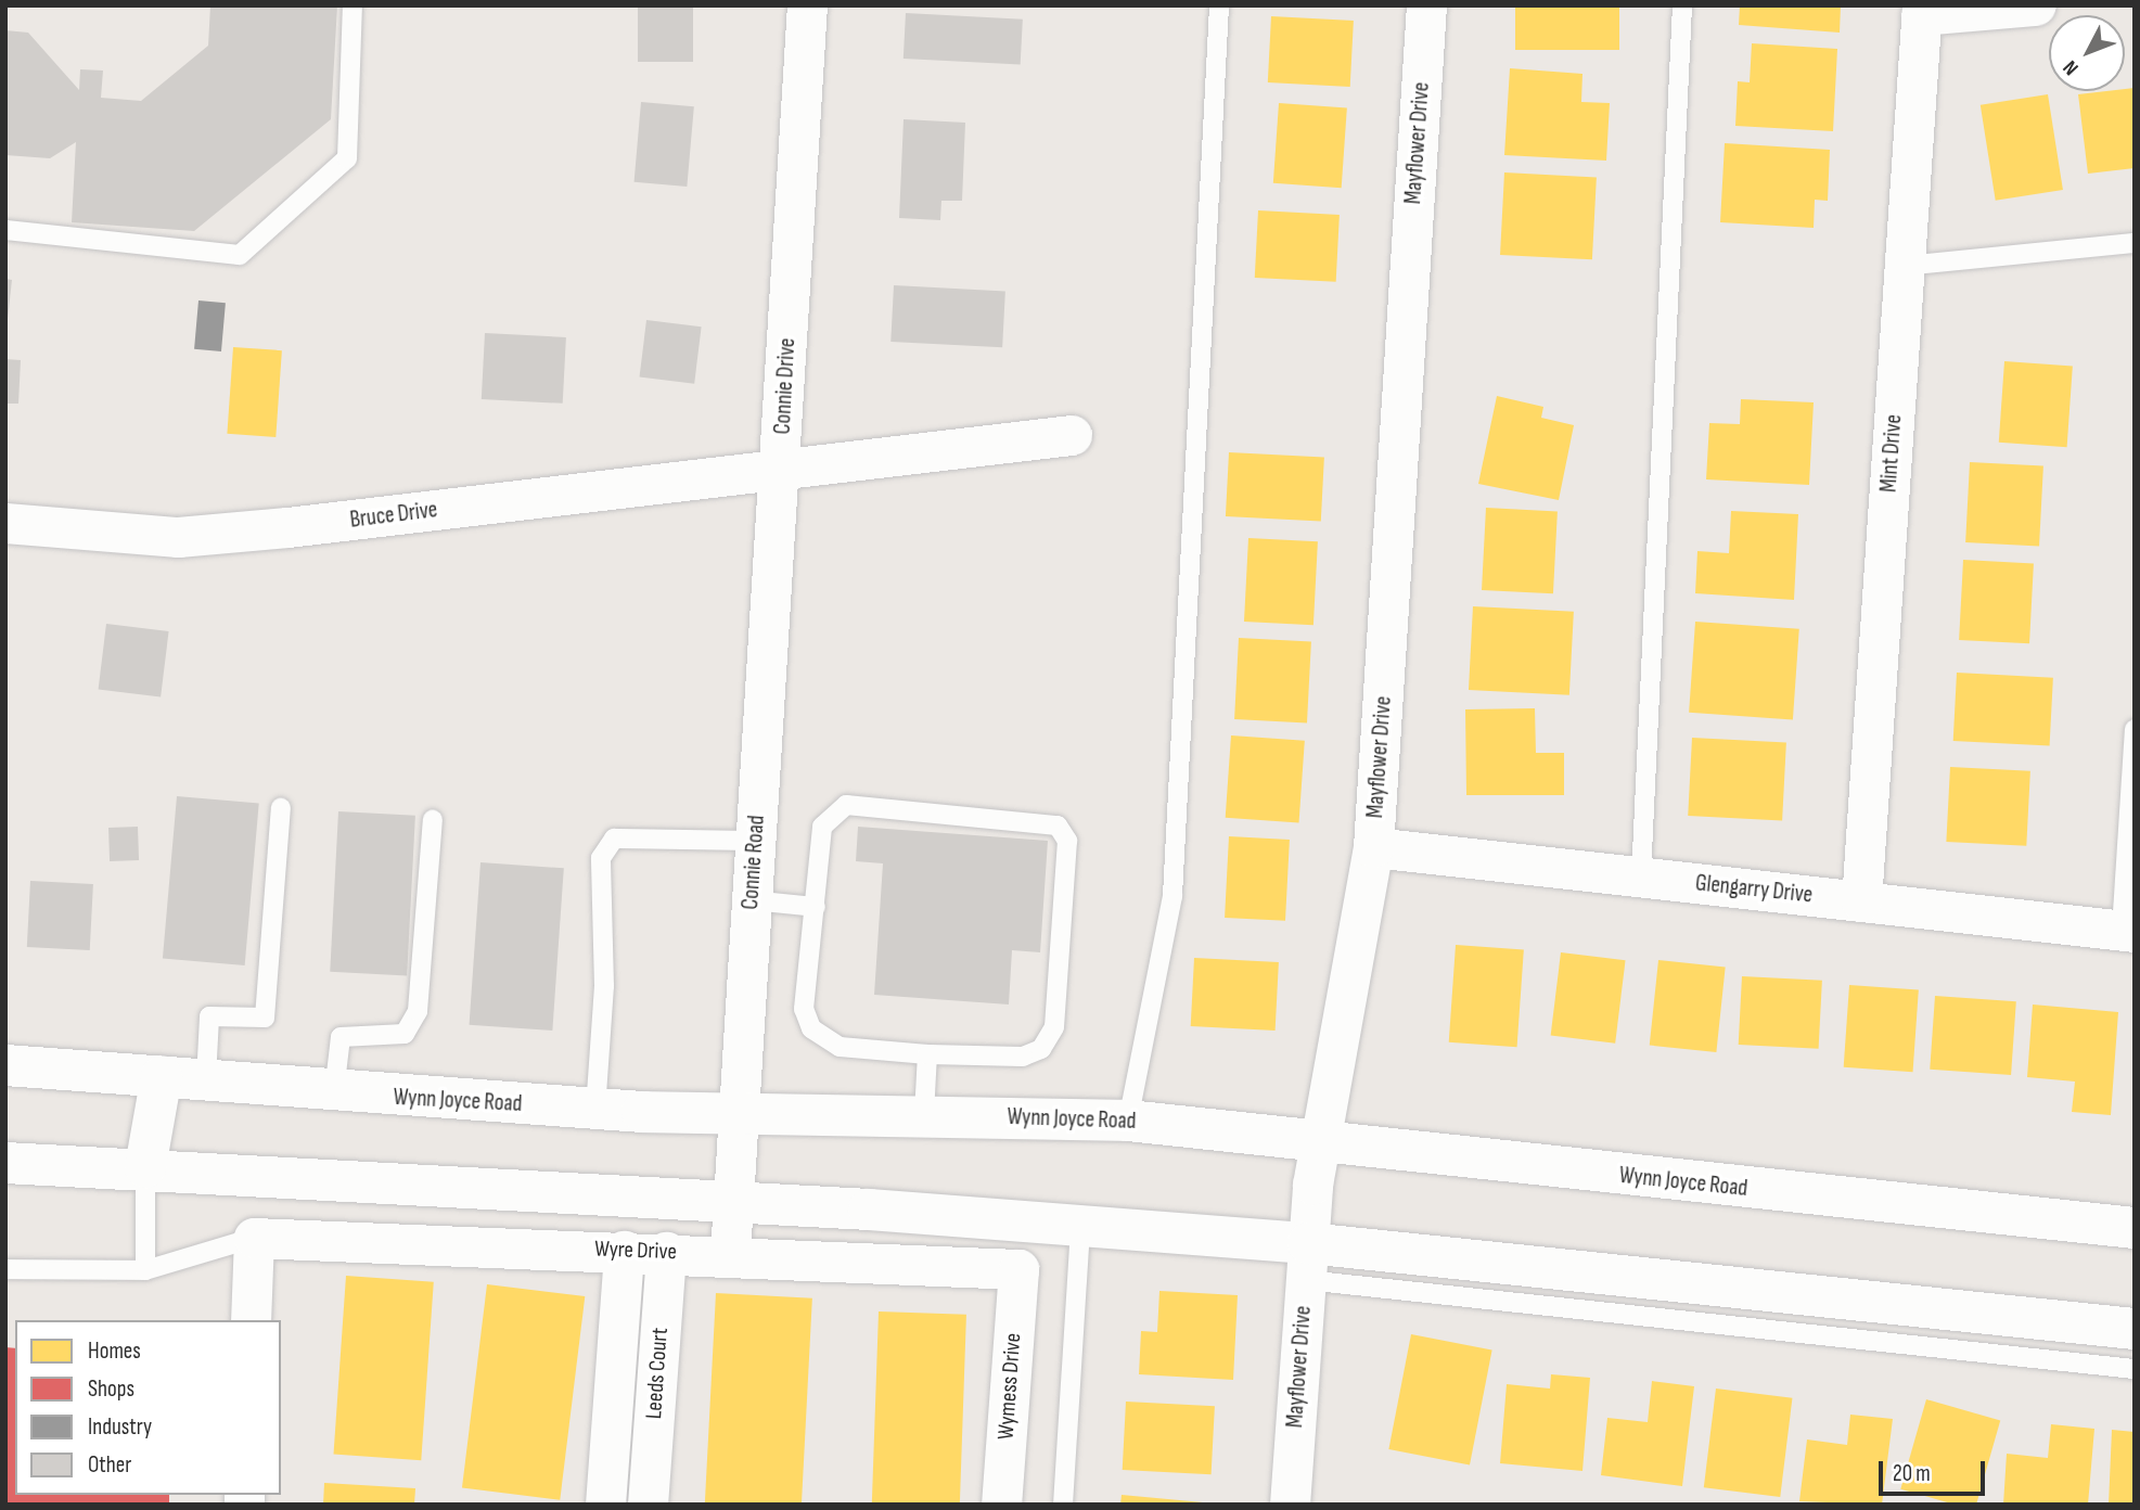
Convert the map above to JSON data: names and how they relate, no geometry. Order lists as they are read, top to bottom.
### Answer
{
  "streets": {
    "main road": ["Wynn Joyce Road"],
    "street": [
      "Mayflower Drive",
      "Connie Drive",
      "Mint Drive",
      "Bruce Drive",
      "Connie Road",
      "Glengarry Drive",
      "Wyre Drive",
      "Leeds Court",
      "Wymess Drive"
    ]
  },
  "crossings": [
    ["Mayflower Drive", "Glengarry Drive"],
    ["Mayflower Drive", "Wynn Joyce Road"],
    ["Connie Drive", "Bruce Drive"],
    ["Connie Drive", "Connie Road"],
    ["Mint Drive", "Glengarry Drive"],
    ["Bruce Drive", "Connie Road"],
    ["Connie Road", "Wynn Joyce Road"],
    ["Connie Road", "Wyre Drive"],
    ["Wyre Drive", "Leeds Court"],
    ["Wyre Drive", "Wymess Drive"]
  ],
  "legend": [
    "Homes",
    "Shops",
    "Industry",
    "Other"
  ],
  "scale_bar": "20 m",
  "north": "bottom left"
}
